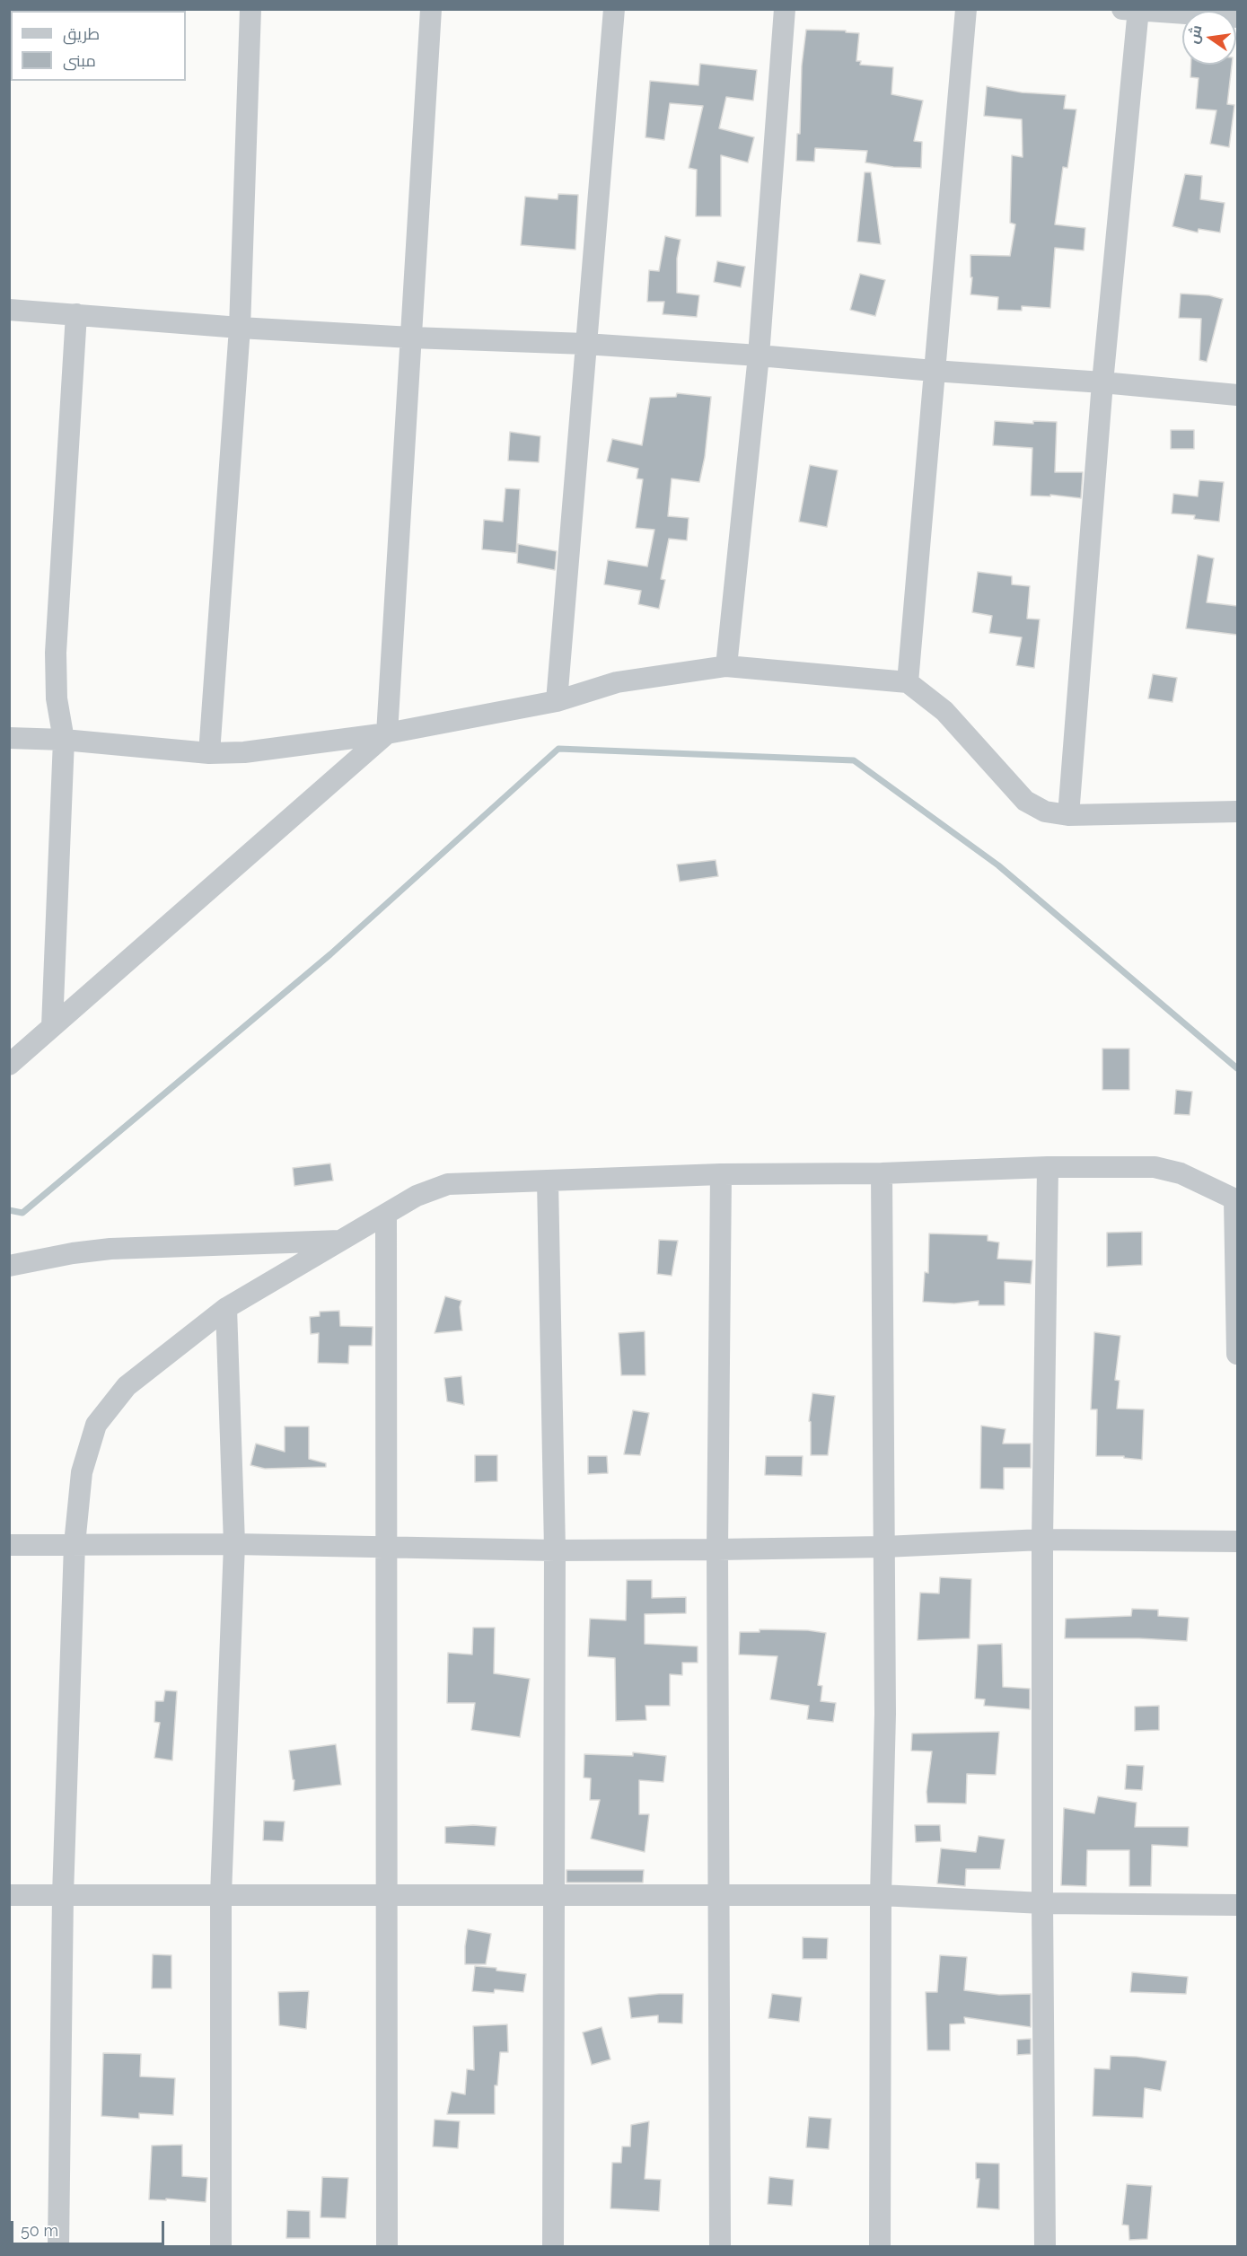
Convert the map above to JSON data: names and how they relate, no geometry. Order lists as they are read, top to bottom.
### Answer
{
  "legend": ["طريق", "مبنى"],
  "scale_bar": "50 m",
  "north": "left"
}
